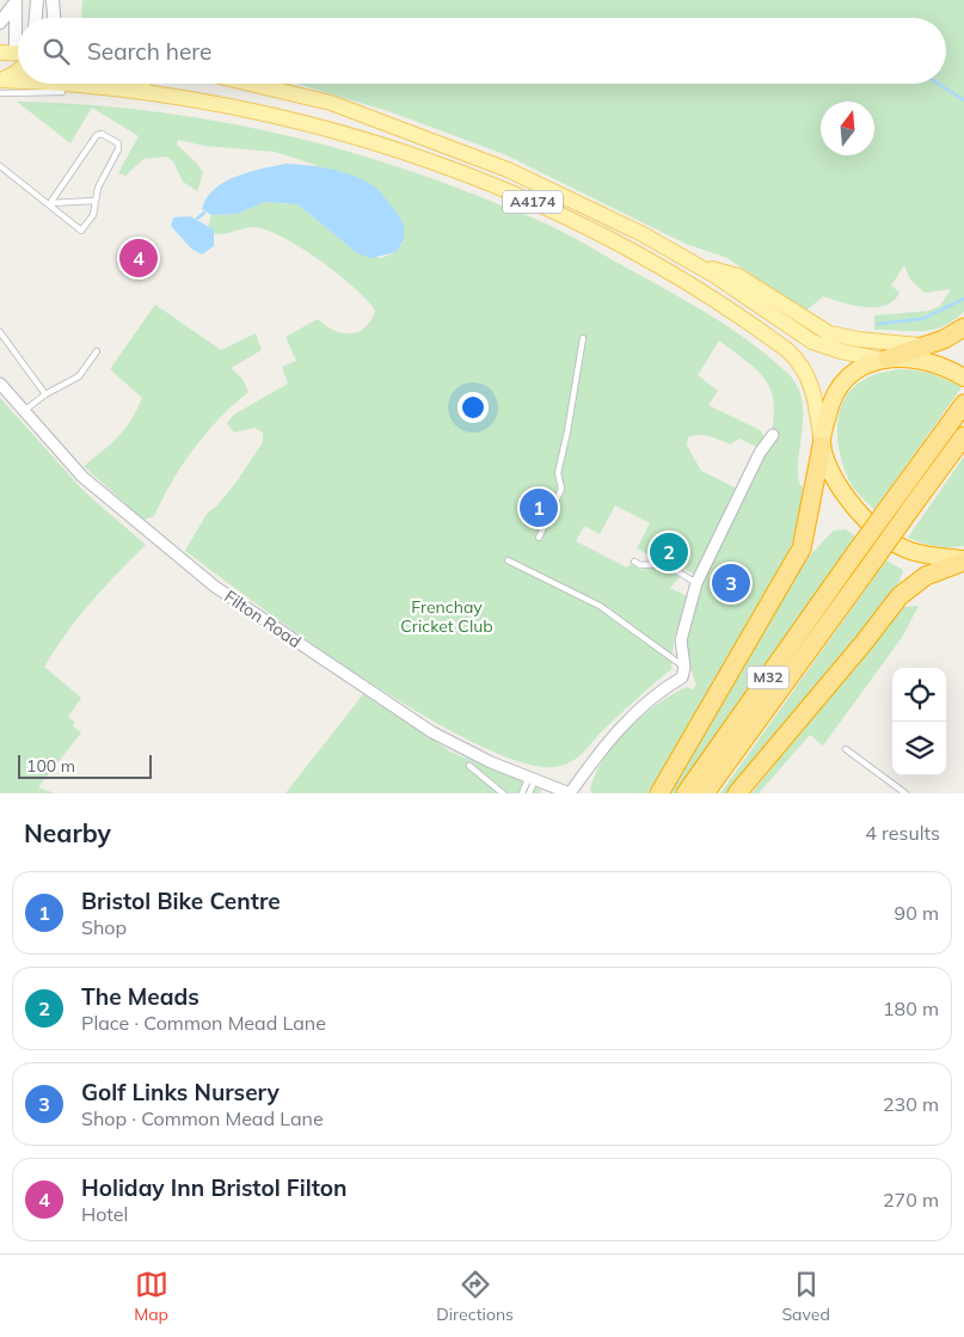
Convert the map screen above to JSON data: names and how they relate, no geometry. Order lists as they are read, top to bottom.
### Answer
{
  "streets": {
    "highway": ["M32"],
    "main road": ["A4174"],
    "street": ["Filton Road"]
  },
  "crossings": [
    ["A4174", "M32"]
  ],
  "parks": ["Frenchay Cricket Club"],
  "scale_bar": "100 m",
  "north": "top",
  "page": {
    "search": "Search here",
    "pins": [
      "4",
      "1",
      "2",
      "3"
    ],
    "scale": "100 m",
    "heading": ["Nearby", "4 results"],
    "list": [
      {
        "mark": "1",
        "name": "Bristol Bike Centre",
        "note": "Shop",
        "value": "90 m"
      },
      {
        "mark": "2",
        "name": "The Meads",
        "note": "Place · Common Mead Lane",
        "value": "180 m"
      },
      {
        "mark": "3",
        "name": "Golf Links Nursery",
        "note": "Shop · Common Mead Lane",
        "value": "230 m"
      },
      {
        "mark": "4",
        "name": "Holiday Inn Bristol Filton",
        "note": "Hotel",
        "value": "270 m"
      }
    ],
    "nav": ["Map", "Directions", "Saved"]
  }
}
